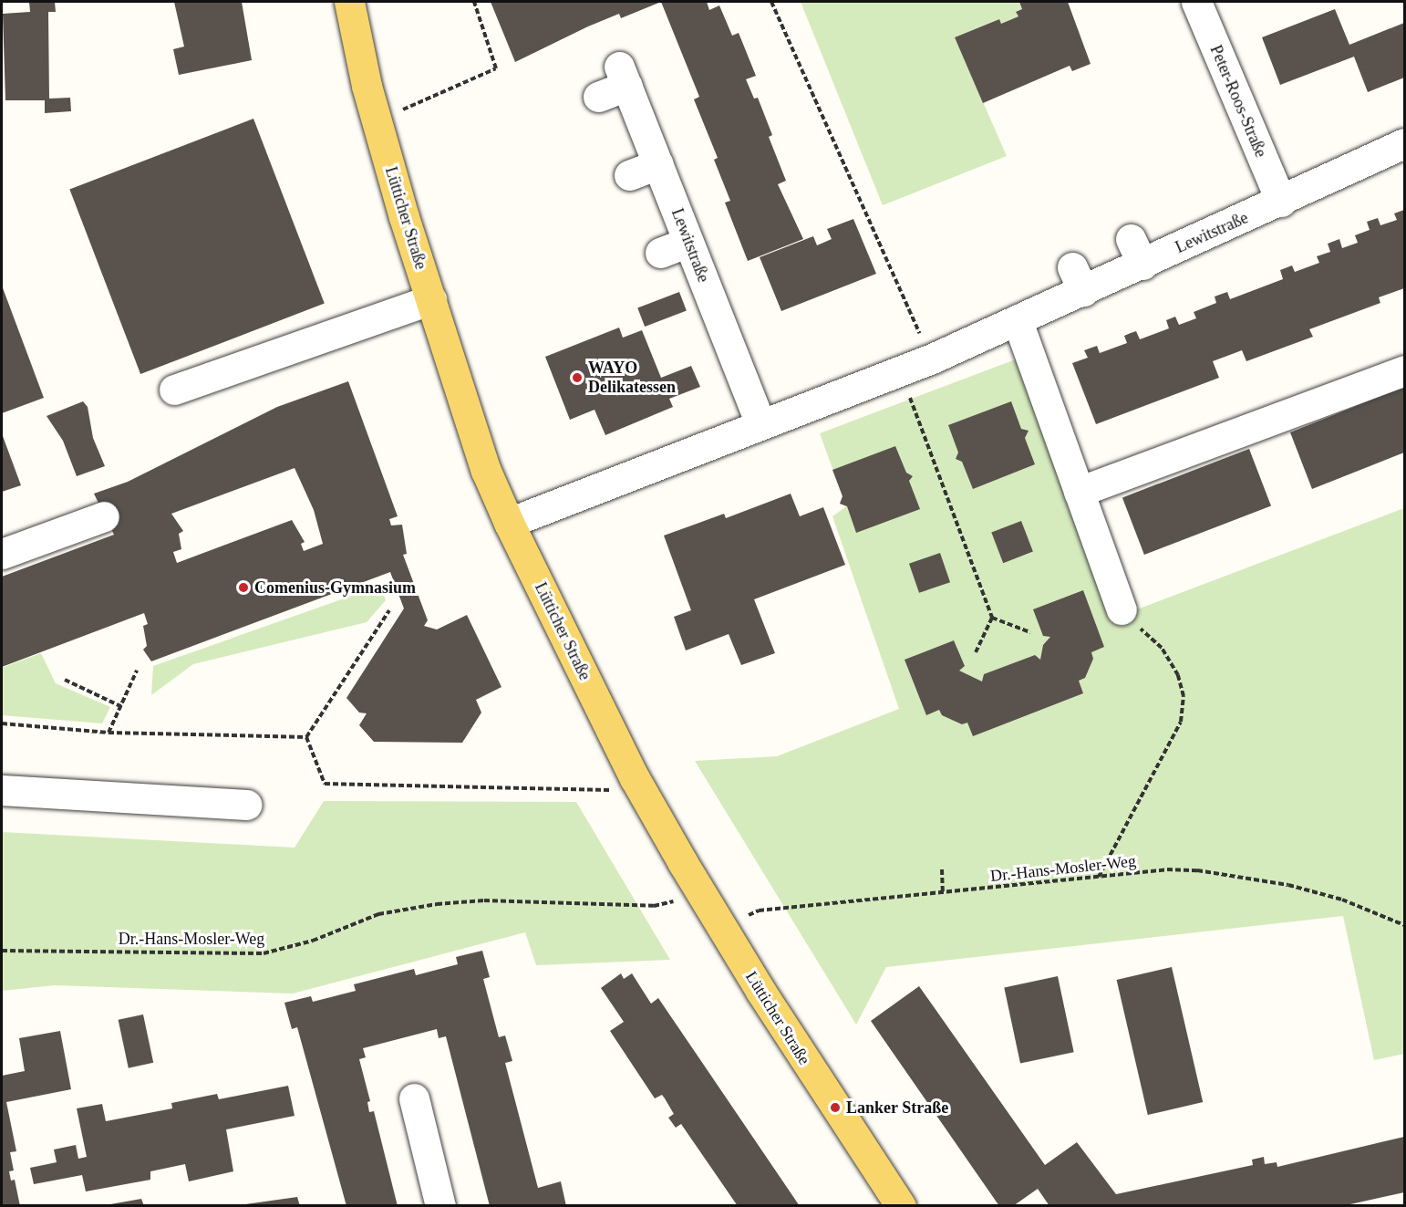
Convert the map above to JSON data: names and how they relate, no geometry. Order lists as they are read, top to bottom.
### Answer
{
  "streets": {
    "main road": ["Lütticher Straße"],
    "street": ["Peter-Roos-Straße", "Lewitstraße"],
    "path": ["Dr.-Hans-Mosler-Weg"]
  },
  "crossings": [
    ["Peter-Roos-Straße", "Lewitstraße"],
    ["Lütticher Straße", "Lewitstraße"],
    ["Lütticher Straße", "Dr.-Hans-Mosler-Weg"]
  ],
  "places": ["WAYO Delikatessen", "Comenius-Gymnasium", "Lanker Straße"]
}
